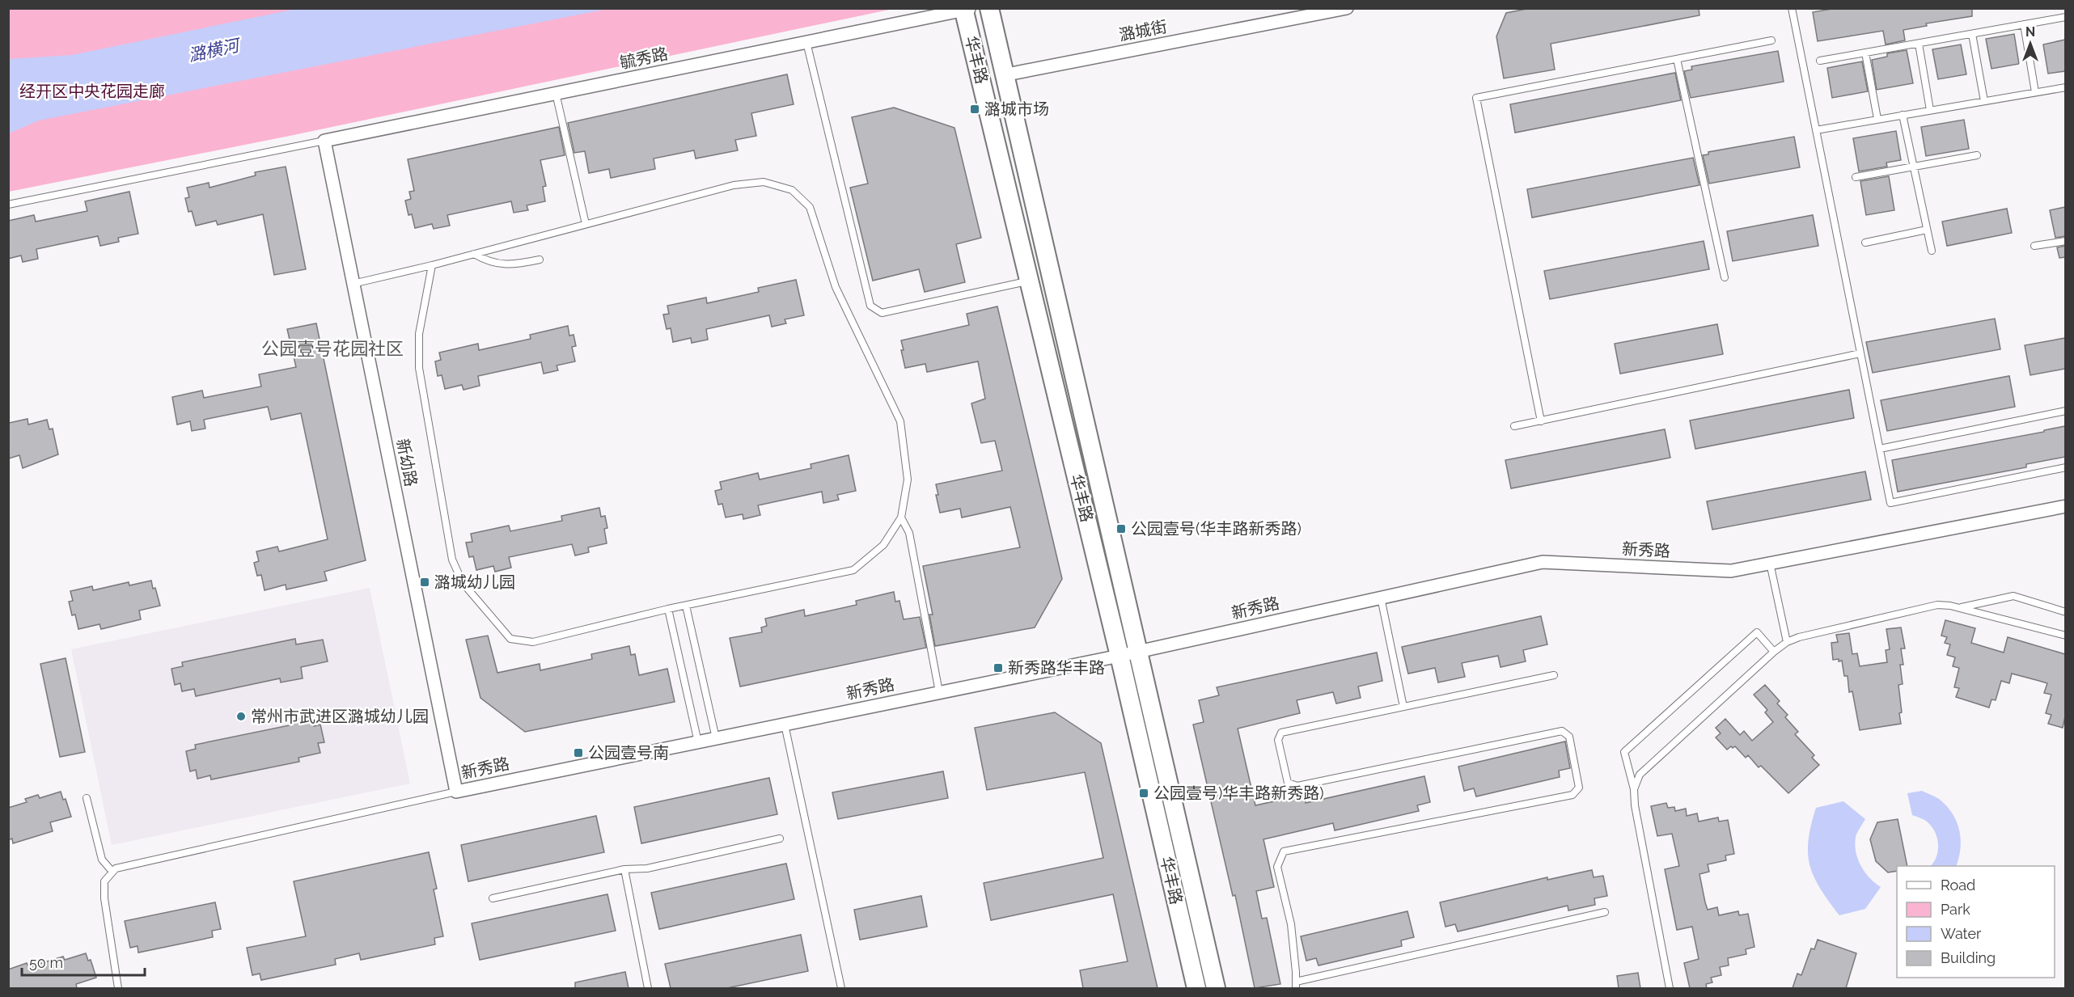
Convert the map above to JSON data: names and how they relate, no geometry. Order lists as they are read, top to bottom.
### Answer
{
  "streets": {
    "street": [
      "潞城街",
      "毓秀路",
      "华丰路",
      "新幼路",
      "新秀路"
    ]
  },
  "crossings": [
    ["潞城街", "华丰路"],
    ["毓秀路", "华丰路"],
    ["毓秀路", "新幼路"],
    ["华丰路", "新秀路"],
    ["新幼路", "新秀路"]
  ],
  "districts": ["公园壹号花园社区"],
  "water": ["潞横河"],
  "parks": ["经开区中央花园走廊"],
  "places": {
    "transit": [
      "潞城市场",
      "公园壹号(华丰路新秀路)",
      "潞城幼儿园",
      "新秀路华丰路",
      "公园壹号南",
      "公园壹号)华丰路新秀路)"
    ],
    "other": ["常州市武进区潞城幼儿园"]
  },
  "legend": [
    "Road",
    "Park",
    "Water",
    "Building"
  ],
  "scale_bar": "50 m",
  "north": "top"
}
